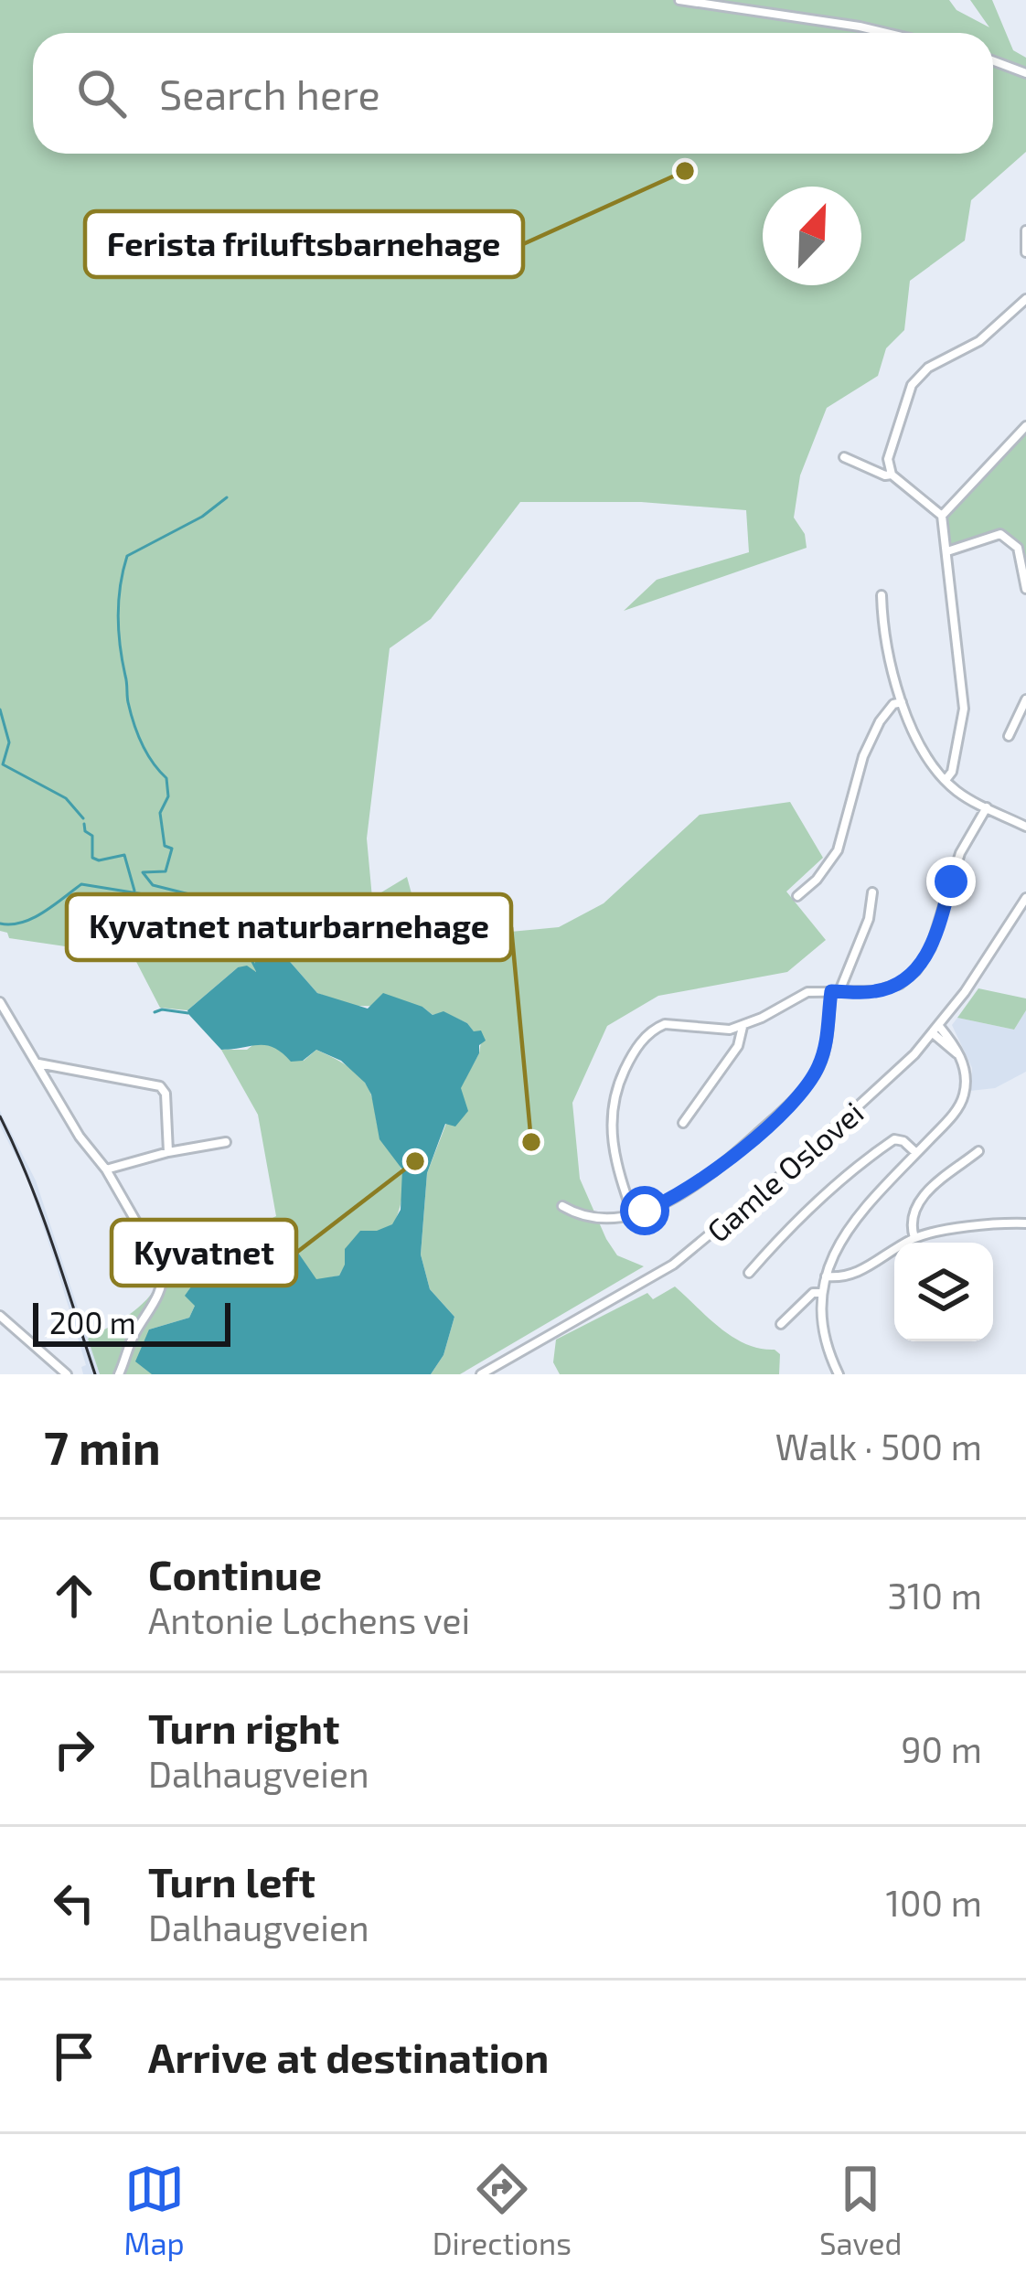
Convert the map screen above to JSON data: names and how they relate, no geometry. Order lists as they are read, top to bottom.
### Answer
{
  "streets": {
    "street": ["Gamle Oslovei"]
  },
  "places": ["Ferista friluftsbarnehage", "Kyvatnet naturbarnehage", "Kyvatnet"],
  "scale_bar": "200 m",
  "north": "top right",
  "page": {
    "search": "Search here",
    "scale": "200 m",
    "heading": ["7 min", "Walk · 500 m"],
    "list": [
      ["Continue", "Antonie Løchens vei", "310 m"],
      ["Turn right", "Dalhaugveien", "90 m"],
      ["Turn left", "Dalhaugveien", "100 m"],
      "Arrive at destination"
    ],
    "nav": ["Map", "Directions", "Saved"]
  }
}
